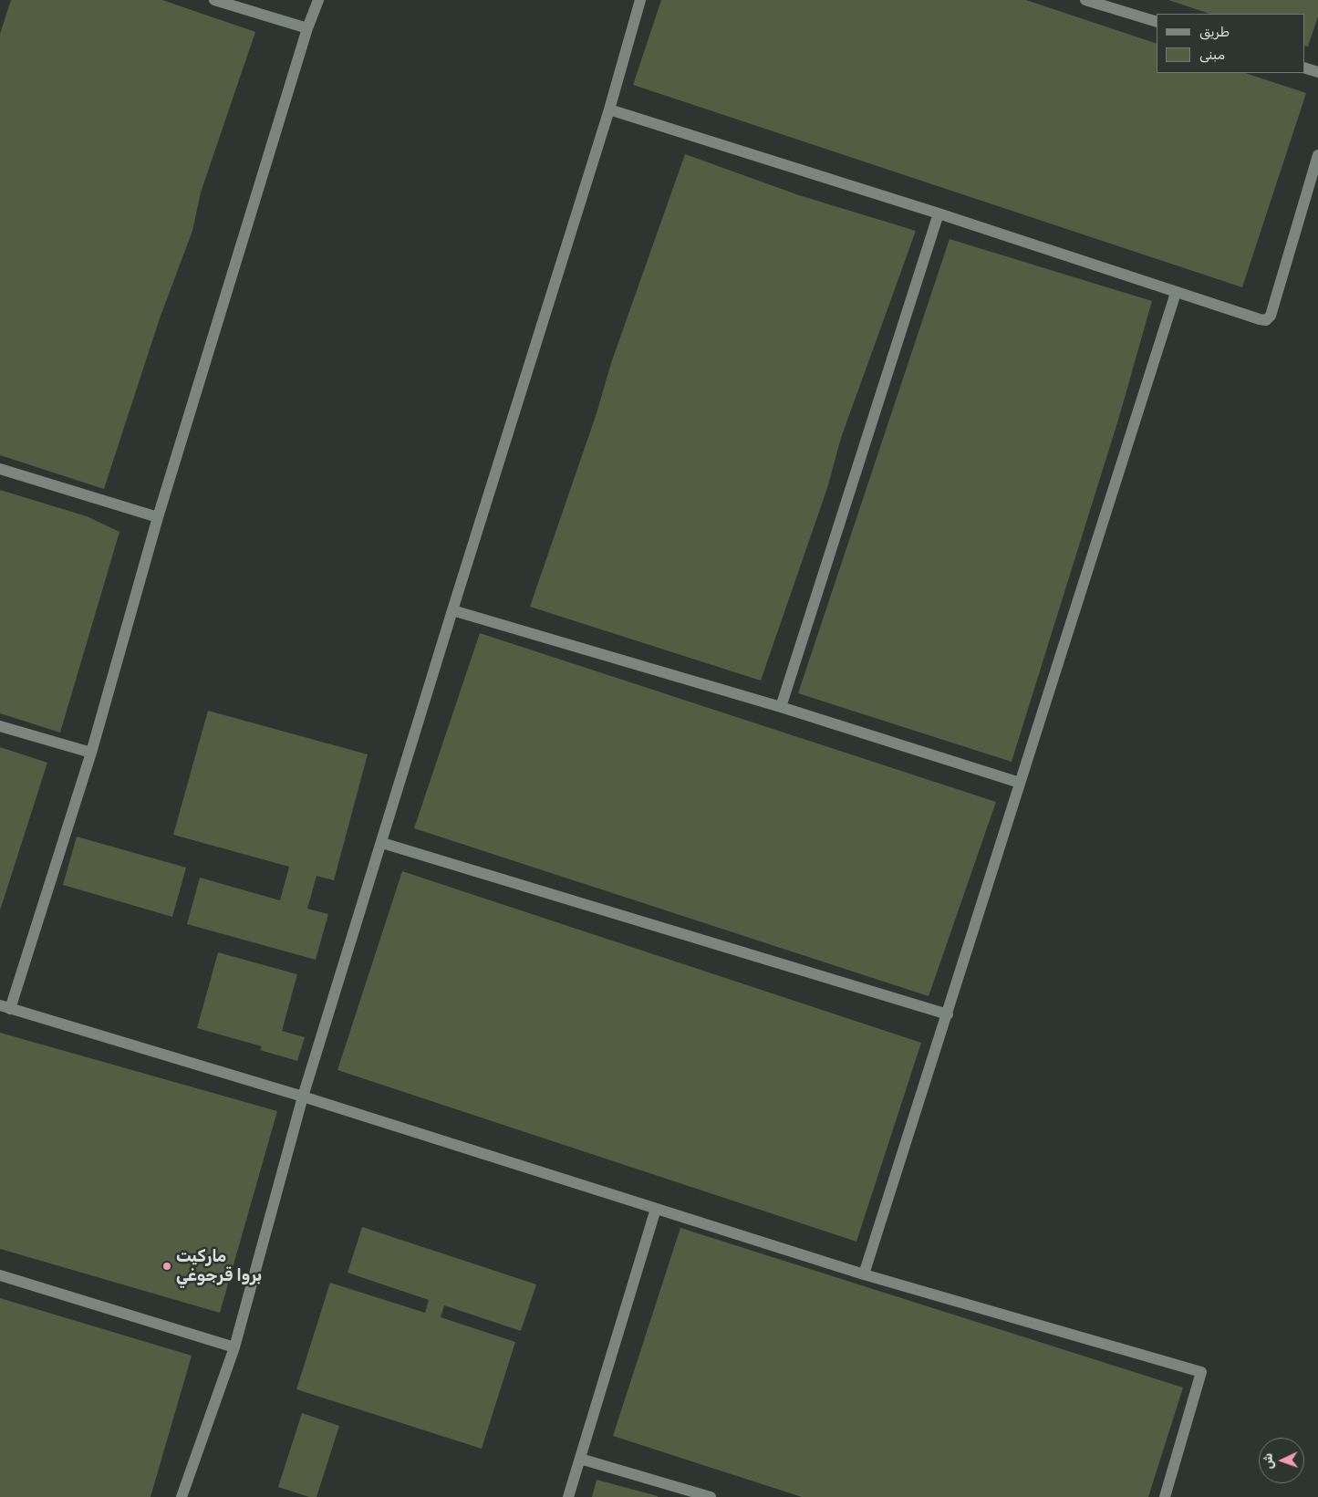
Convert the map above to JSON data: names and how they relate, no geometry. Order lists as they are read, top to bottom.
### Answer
{
  "places": ["ماركيت بروا قرجوغي"],
  "legend": ["طريق", "مبنى"],
  "north": "left"
}
